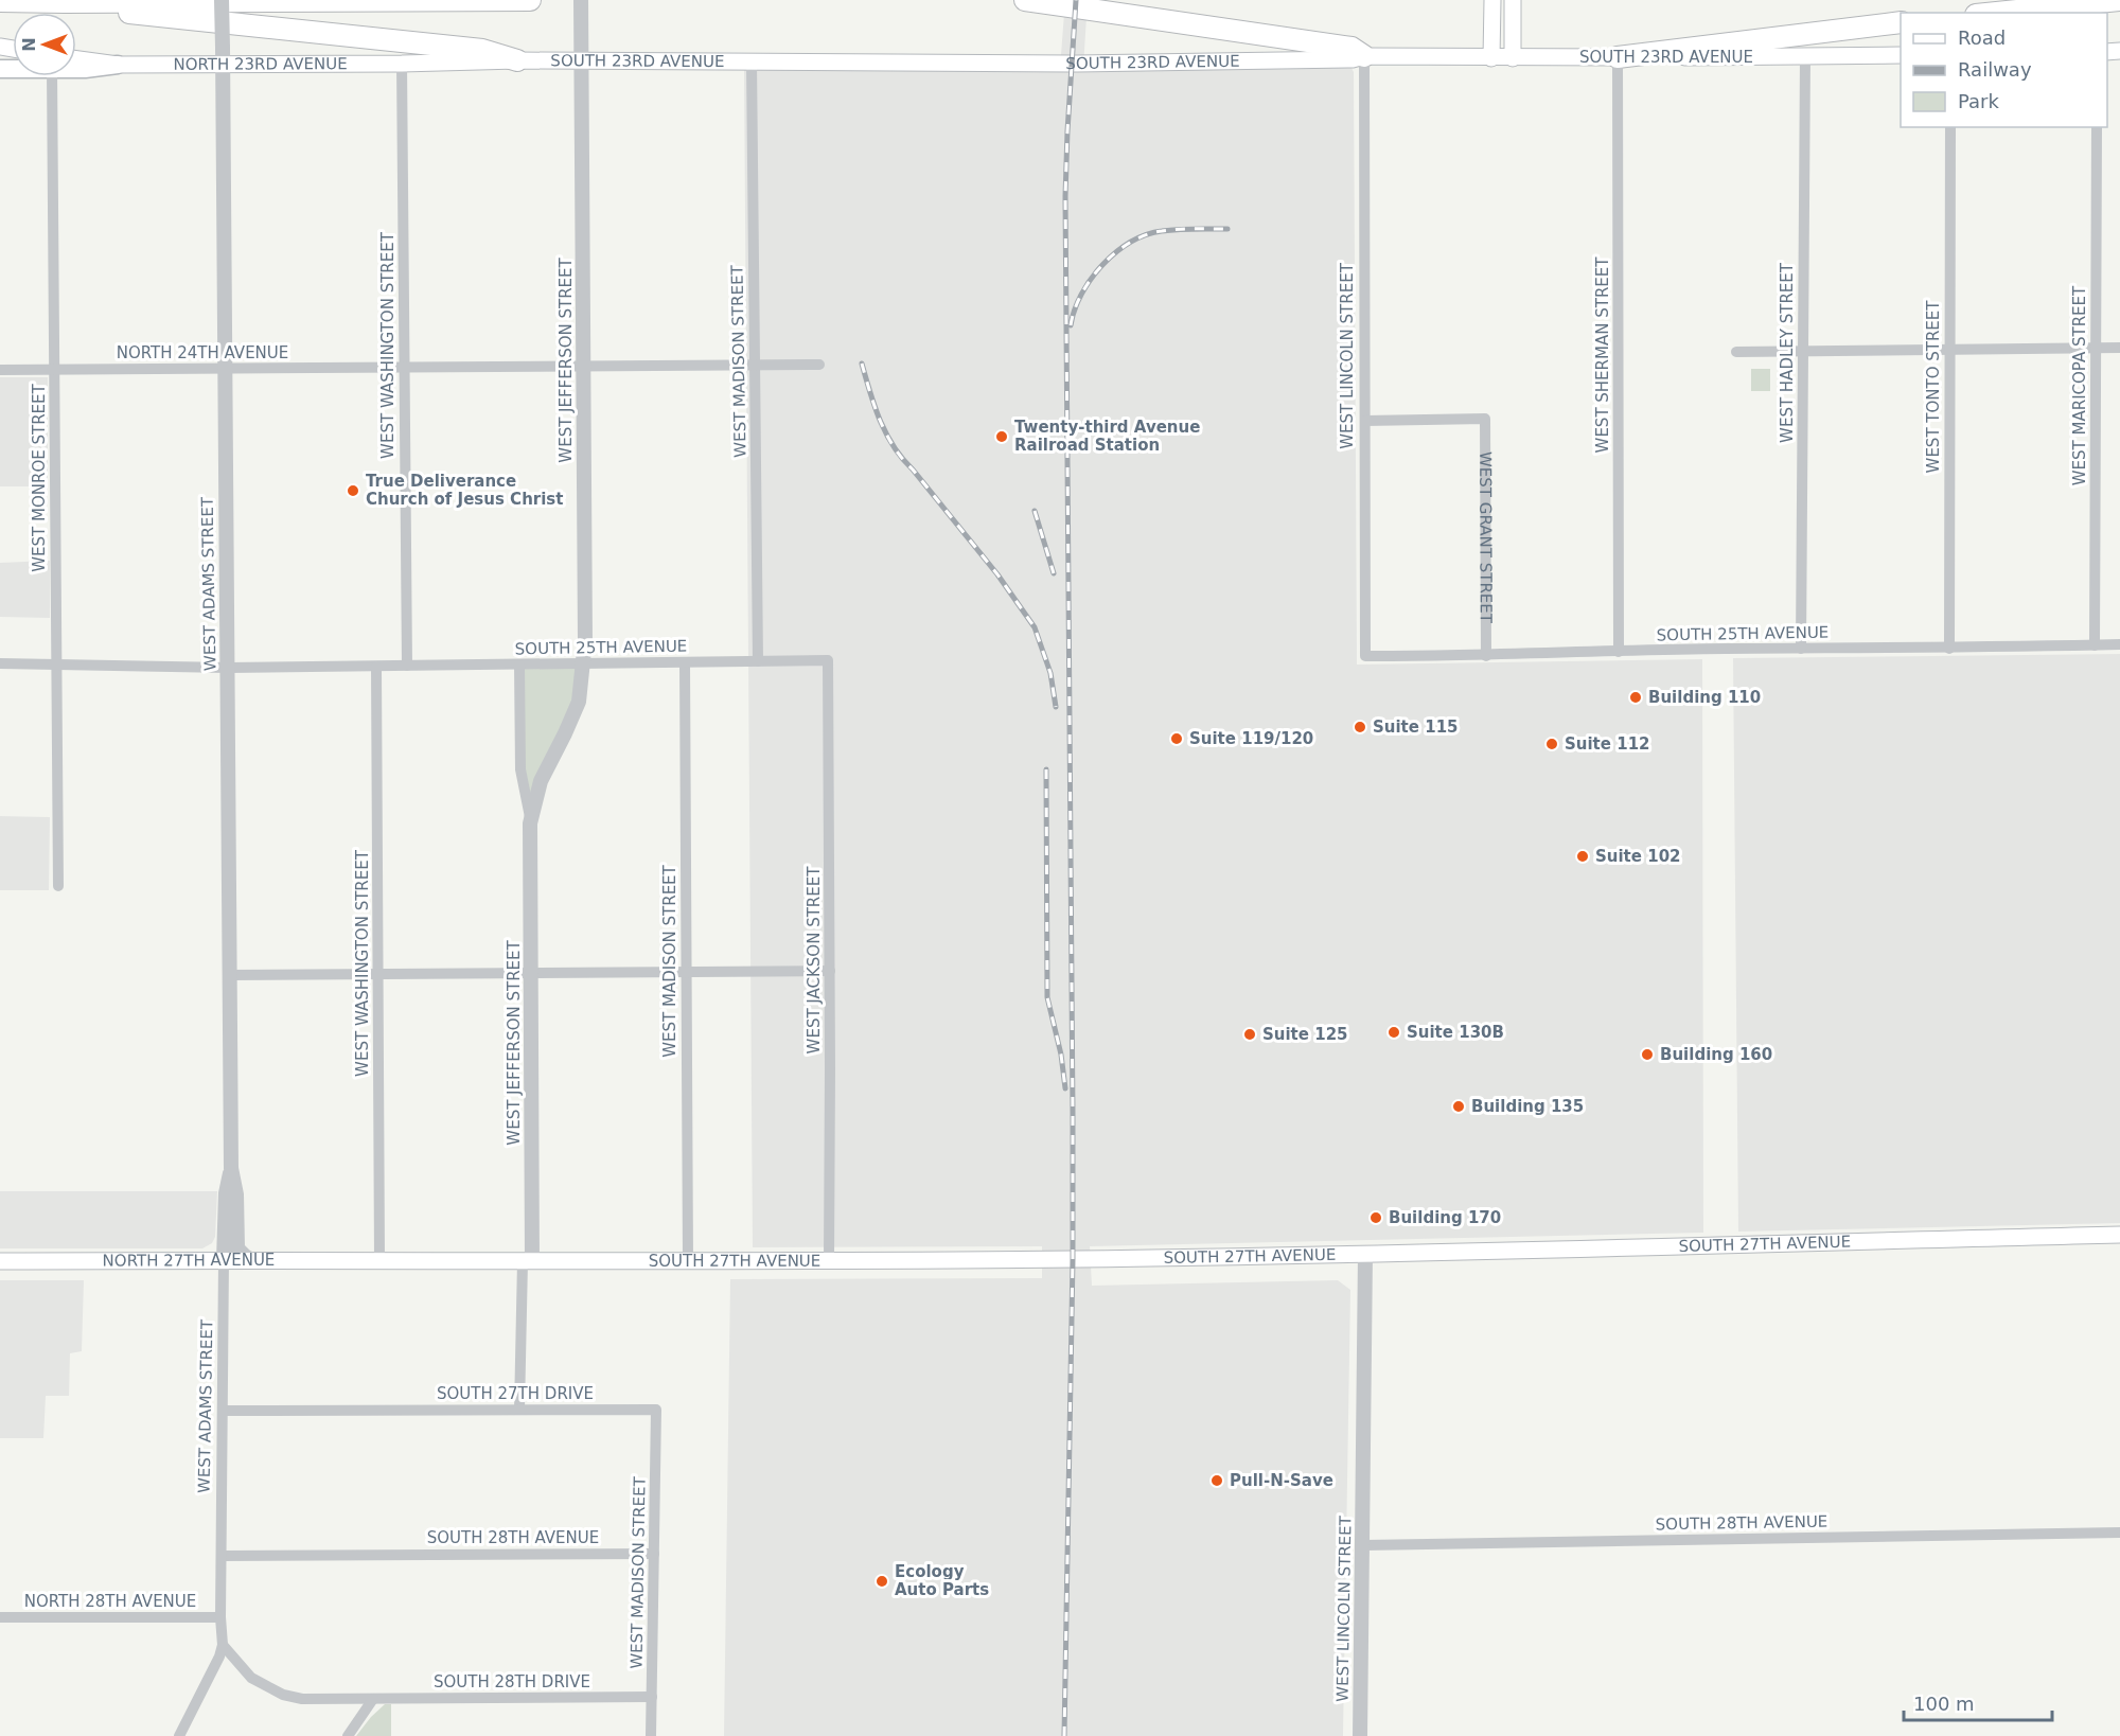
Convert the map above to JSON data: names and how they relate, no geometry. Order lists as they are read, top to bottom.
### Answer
{
  "streets": {
    "main road": [
      "SOUTH 23RD AVENUE",
      "NORTH 23RD AVENUE",
      "SOUTH 27TH AVENUE",
      "NORTH 27TH AVENUE"
    ],
    "street": [
      "WEST WASHINGTON STREET",
      "NORTH 24TH AVENUE",
      "WEST HADLEY STREET",
      "WEST SHERMAN STREET",
      "WEST LINCOLN STREET",
      "WEST JEFFERSON STREET",
      "WEST MADISON STREET",
      "WEST MARICOPA STREET",
      "WEST TONTO STREET",
      "WEST MONROE STREET",
      "WEST GRANT STREET",
      "WEST ADAMS STREET",
      "SOUTH 25TH AVENUE",
      "WEST JACKSON STREET",
      "SOUTH 27TH DRIVE",
      "SOUTH 28TH AVENUE",
      "NORTH 28TH AVENUE",
      "SOUTH 28TH DRIVE"
    ]
  },
  "crossings": [
    ["SOUTH 23RD AVENUE", "NORTH 23RD AVENUE"],
    ["SOUTH 23RD AVENUE", "WEST WASHINGTON STREET"],
    ["SOUTH 23RD AVENUE", "WEST HADLEY STREET"],
    ["SOUTH 23RD AVENUE", "WEST SHERMAN STREET"],
    ["SOUTH 23RD AVENUE", "WEST LINCOLN STREET"],
    ["SOUTH 23RD AVENUE", "WEST JEFFERSON STREET"],
    ["SOUTH 23RD AVENUE", "WEST MADISON STREET"],
    ["NORTH 23RD AVENUE", "WEST WASHINGTON STREET"],
    ["NORTH 23RD AVENUE", "WEST ADAMS STREET"],
    ["WEST WASHINGTON STREET", "NORTH 24TH AVENUE"],
    ["WEST WASHINGTON STREET", "SOUTH 25TH AVENUE"],
    ["WEST WASHINGTON STREET", "SOUTH 27TH AVENUE"],
    ["WEST WASHINGTON STREET", "NORTH 27TH AVENUE"],
    ["NORTH 24TH AVENUE", "WEST JEFFERSON STREET"],
    ["NORTH 24TH AVENUE", "WEST MADISON STREET"],
    ["NORTH 24TH AVENUE", "WEST MONROE STREET"],
    ["NORTH 24TH AVENUE", "WEST ADAMS STREET"],
    ["WEST HADLEY STREET", "SOUTH 25TH AVENUE"],
    ["WEST SHERMAN STREET", "SOUTH 25TH AVENUE"],
    ["WEST LINCOLN STREET", "WEST GRANT STREET"],
    ["WEST LINCOLN STREET", "SOUTH 25TH AVENUE"],
    ["WEST LINCOLN STREET", "SOUTH 27TH AVENUE"],
    ["WEST LINCOLN STREET", "SOUTH 28TH AVENUE"],
    ["WEST JEFFERSON STREET", "SOUTH 25TH AVENUE"],
    ["WEST JEFFERSON STREET", "SOUTH 27TH AVENUE"],
    ["WEST JEFFERSON STREET", "SOUTH 27TH DRIVE"],
    ["WEST MADISON STREET", "SOUTH 25TH AVENUE"],
    ["WEST MADISON STREET", "SOUTH 27TH AVENUE"],
    ["WEST MADISON STREET", "SOUTH 27TH DRIVE"],
    ["WEST MADISON STREET", "SOUTH 28TH AVENUE"],
    ["WEST MADISON STREET", "SOUTH 28TH DRIVE"],
    ["WEST MARICOPA STREET", "SOUTH 25TH AVENUE"],
    ["WEST TONTO STREET", "SOUTH 25TH AVENUE"],
    ["WEST MONROE STREET", "SOUTH 25TH AVENUE"],
    ["WEST GRANT STREET", "SOUTH 25TH AVENUE"],
    ["WEST ADAMS STREET", "SOUTH 25TH AVENUE"],
    ["WEST ADAMS STREET", "NORTH 27TH AVENUE"],
    ["WEST ADAMS STREET", "SOUTH 27TH DRIVE"],
    ["WEST ADAMS STREET", "SOUTH 28TH AVENUE"],
    ["WEST ADAMS STREET", "NORTH 28TH AVENUE"],
    ["WEST ADAMS STREET", "SOUTH 28TH DRIVE"],
    ["SOUTH 25TH AVENUE", "WEST JACKSON STREET"],
    ["WEST JACKSON STREET", "SOUTH 27TH AVENUE"],
    ["SOUTH 27TH AVENUE", "NORTH 27TH AVENUE"]
  ],
  "places": [
    "Twenty-third Avenue Railroad Station",
    "True Deliverance Church of Jesus Christ",
    "Building 110",
    "Suite 115",
    "Suite 119/120",
    "Suite 112",
    "Suite 102",
    "Suite 130B",
    "Suite 125",
    "Building 160",
    "Building 135",
    "Building 170",
    "Pull-N-Save",
    "Ecology Auto Parts"
  ],
  "legend": ["Road", "Railway", "Park"],
  "scale_bar": "100 m",
  "north": "left"
}
